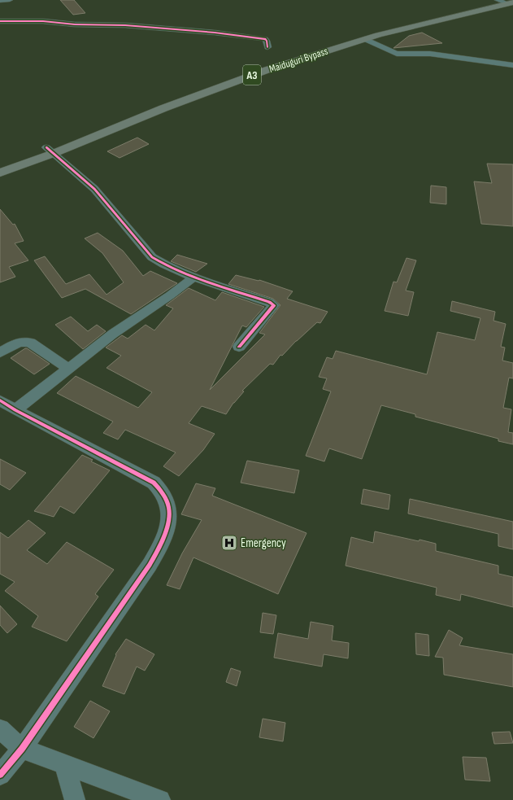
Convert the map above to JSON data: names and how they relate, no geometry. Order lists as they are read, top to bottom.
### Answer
{
  "streets": {
    "highway": ["Maiduguri Bypass", "A3"]
  },
  "places": {
    "hospital": ["Emergency"]
  }
}
